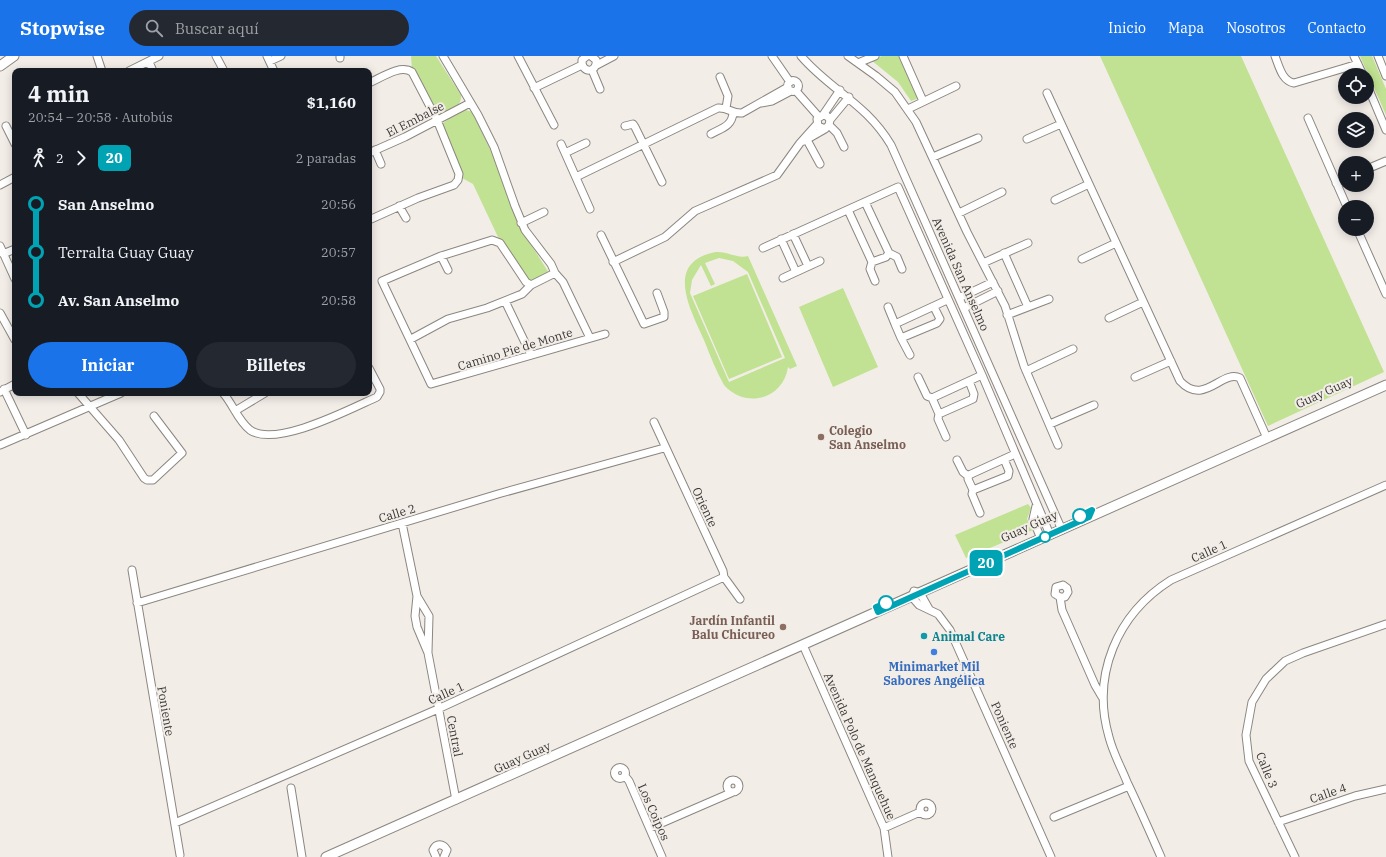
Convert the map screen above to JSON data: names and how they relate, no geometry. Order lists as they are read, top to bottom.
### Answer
{
  "streets": {
    "street": [
      "El Embalse",
      "Avenida San Anselmo",
      "Camino Pie de Monte",
      "Guay Guay",
      "Oriente",
      "Calle 2",
      "Calle 1",
      "Poniente",
      "Central",
      "Avenida Polo de Manquehue",
      "Calle 3",
      "Calle 4",
      "Los Coipos"
    ]
  },
  "crossings": [
    ["Avenida San Anselmo", "Guay Guay"],
    ["Guay Guay", "Poniente"],
    ["Guay Guay", "Central"],
    ["Guay Guay", "Avenida Polo de Manquehue"],
    ["Oriente", "Calle 2"],
    ["Oriente", "Calle 1"],
    ["Calle 2", "Poniente"],
    ["Calle 2", "Central"],
    ["Calle 1", "Poniente"],
    ["Calle 1", "Central"],
    ["Calle 3", "Calle 4"]
  ],
  "places": [
    "Colegio San Anselmo",
    "Jardín Infantil Balu Chicureo",
    "Animal Care",
    "Minimarket Mil Sabores Angélica"
  ],
  "lines": ["bus line 20"],
  "page": {
    "header": "Stopwise",
    "search": "Buscar aquí",
    "nav": [
      "Inicio",
      "Mapa",
      "Nosotros",
      "Contacto"
    ],
    "on_map": "20",
    "map_buttons": ["+", "−"],
    "heading": ["4 min", "20:54 – 20:58 · Autobús", "$1,160"],
    "legs": ["2", "20", "2 paradas"],
    "list": [
      {
        "name": "San Anselmo",
        "value": "20:56"
      },
      {
        "name": "Terralta Guay Guay",
        "value": "20:57"
      },
      {
        "name": "Av. San Anselmo",
        "value": "20:58"
      }
    ],
    "buttons": ["Iniciar", "Billetes"]
  }
}
